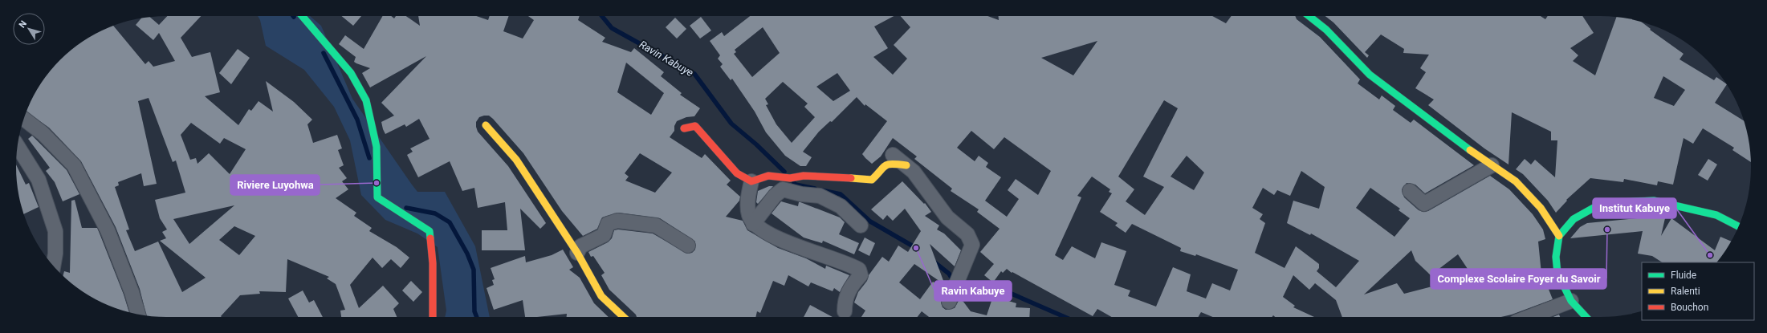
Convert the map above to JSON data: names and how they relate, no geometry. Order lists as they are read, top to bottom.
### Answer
{
  "water": ["Ravin Kabuye"],
  "places": [
    "Riviere Luyohwa",
    "Complexe Scolaire Foyer du Savoir",
    "Ravin Kabuye",
    "Institut Kabuye"
  ],
  "legend": ["Fluide", "Ralenti", "Bouchon"],
  "north": "top left"
}
